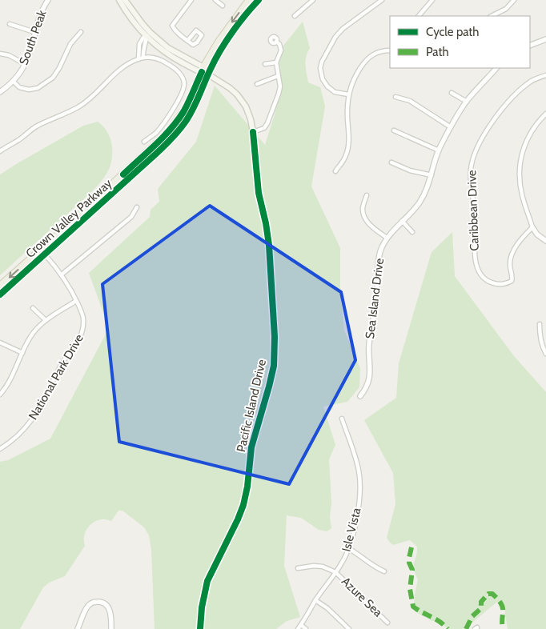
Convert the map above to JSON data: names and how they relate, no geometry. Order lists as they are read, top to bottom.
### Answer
{
  "streets": {
    "main road": ["Crown Valley Parkway", "Pacific Island Drive"],
    "street": [
      "South Peak",
      "Caribbean Drive",
      "Sea Island Drive",
      "National Park Drive",
      "Isle Vista",
      "Azure Sea"
    ]
  },
  "crossings": [
    ["Crown Valley Parkway", "National Park Drive"],
    ["Crown Valley Parkway", "Pacific Island Drive"],
    ["Isle Vista", "Azure Sea"]
  ],
  "legend": ["Cycle path", "Path"]
}
